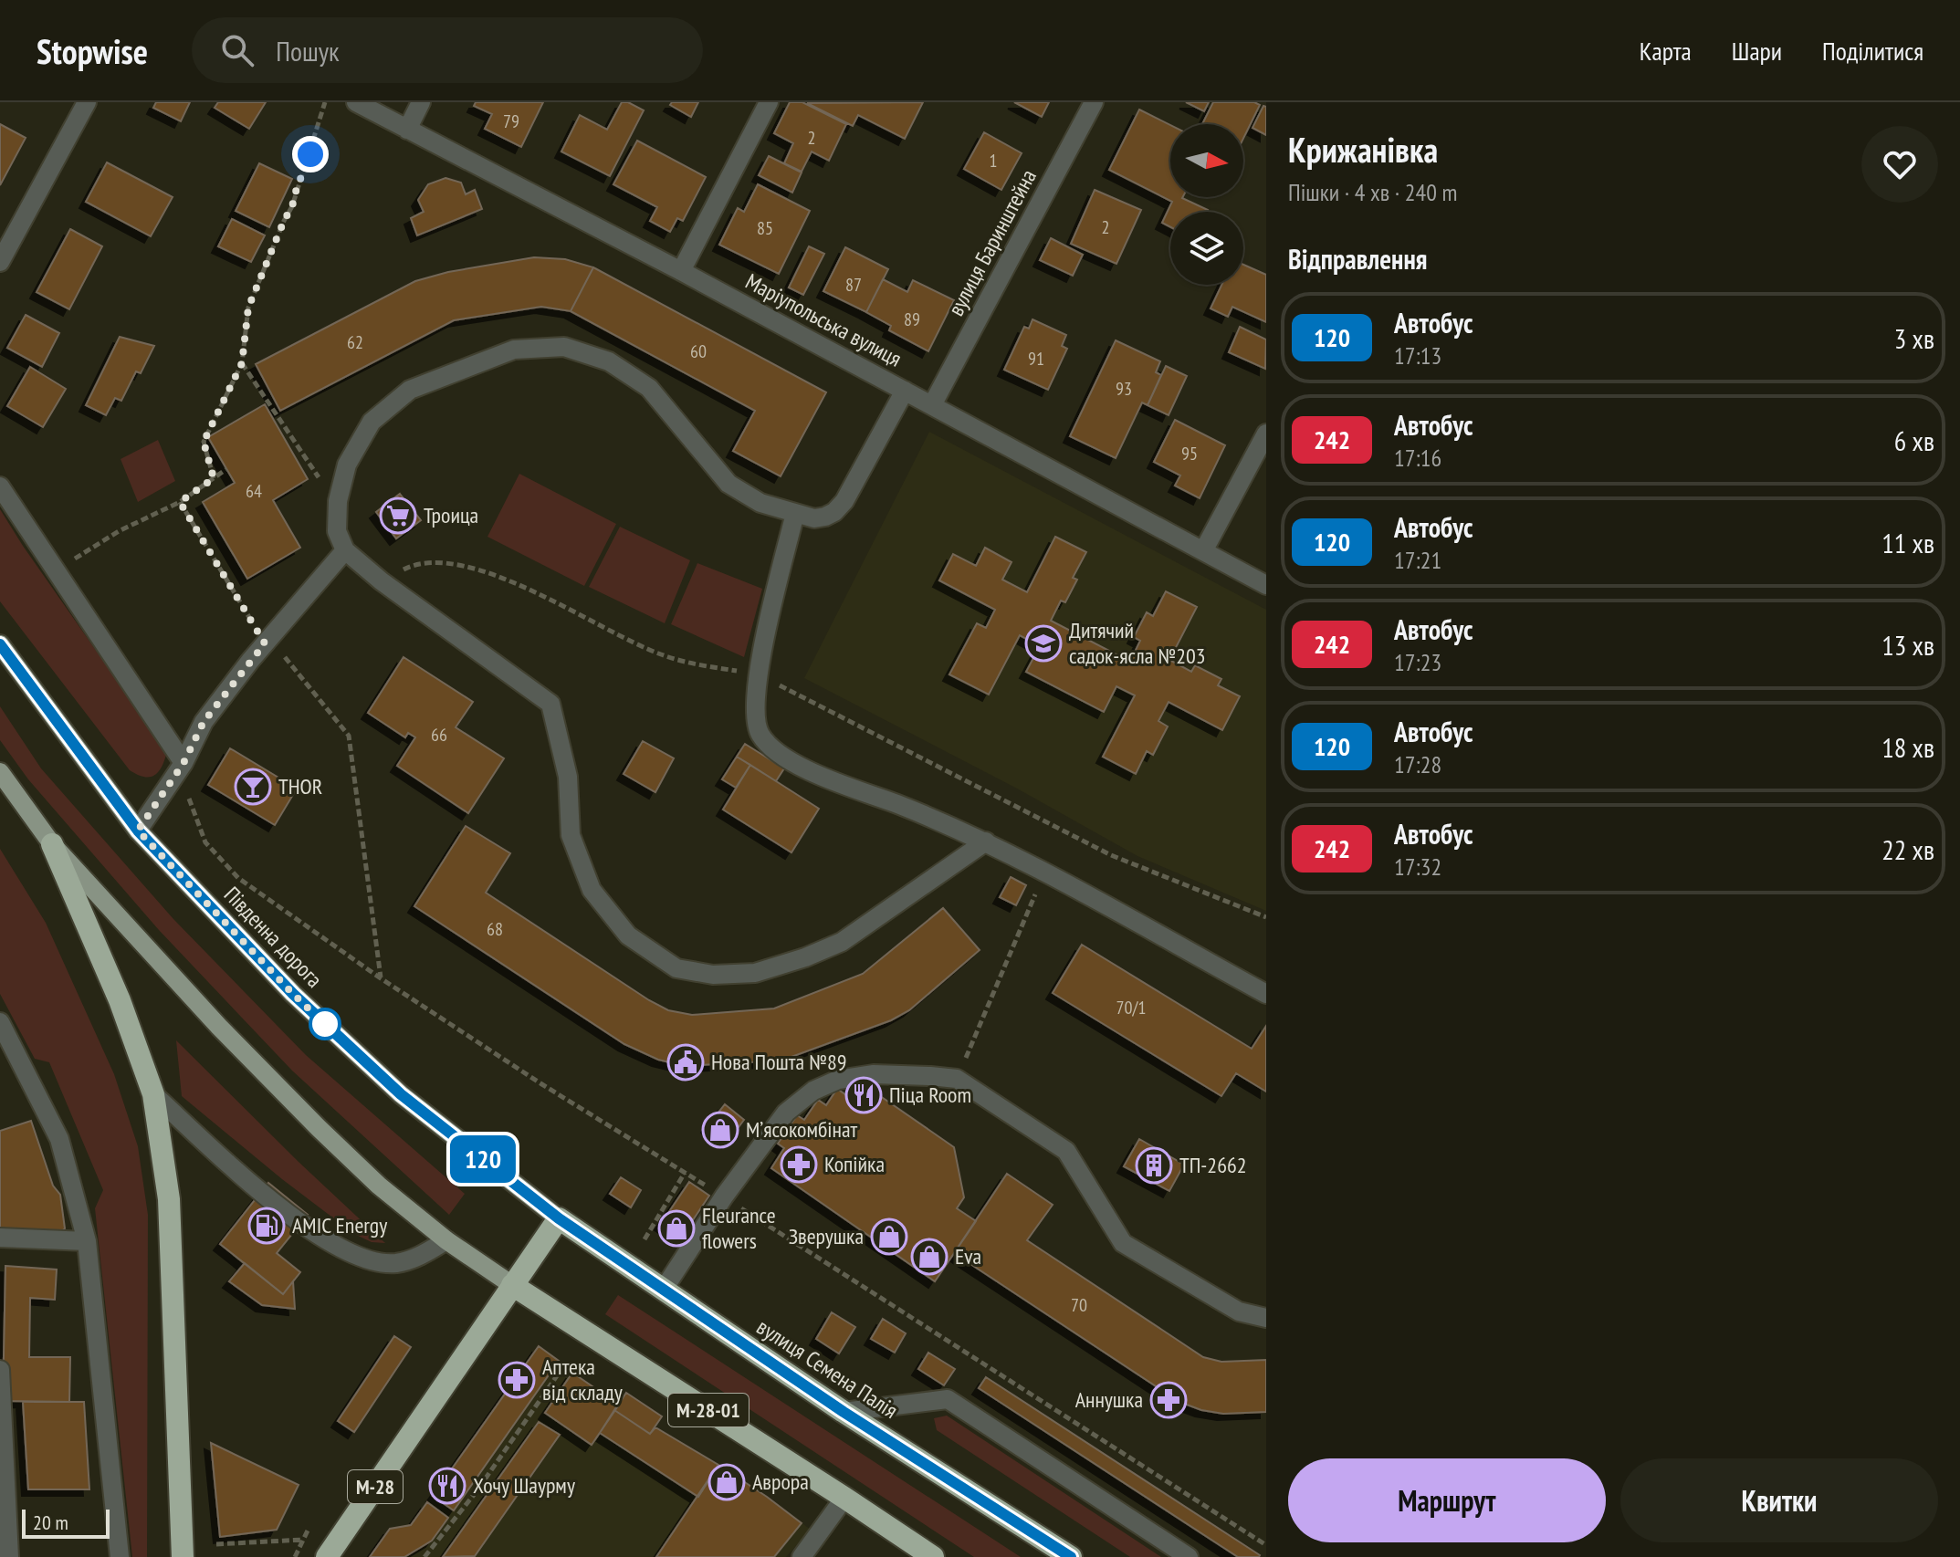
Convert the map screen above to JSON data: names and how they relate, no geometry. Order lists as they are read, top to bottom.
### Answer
{
  "streets": {
    "highway": ["вулиця Семена Палія", "М-28-01", "М-28"],
    "main road": ["Південна дорога"],
    "street": ["вулиця Баринштейна", "Маріупольська вулиця"]
  },
  "crossings": [
    ["вулиця Баринштейна", "Маріупольська вулиця"],
    ["Південна дорога", "вулиця Семена Палія"],
    ["Південна дорога", "М-28"],
    ["вулиця Семена Палія", "М-28"],
    ["М-28-01", "М-28"]
  ],
  "places": {
    "supermarket": ["Троица"],
    "school or university": ["Дитячий садок-ясла №203"],
    "bar": ["THOR"],
    "public building": ["Нова Пошта №89"],
    "restaurant": ["Піца Room", "Хочу Шаурму"],
    "shop": [
      "Мʼясокомбінат",
      "Fleurance flowers",
      "Зверушка",
      "Eva",
      "Аврора"
    ],
    "pharmacy": ["Копійка", "Аптека від складу", "Аннушка"],
    "building": ["ТП-2662"],
    "fuel station": ["AMIC Energy"]
  },
  "lines": ["bus line 120"],
  "house_numbers": [
    "79",
    "2",
    "1",
    "2",
    "85",
    "87",
    "89",
    "62",
    "60",
    "91",
    "93",
    "95",
    "64",
    "66",
    "68",
    "70/1",
    "70"
  ],
  "scale_bar": "20 m",
  "north": "right",
  "page": {
    "header": "Stopwise",
    "search": "Пошук",
    "nav": ["Карта", "Шари", "Поділитися"],
    "on_map": "120",
    "heading": [
      ["Крижанівка", "Пішки · 4 хв · 240 m"],
      "Відправлення"
    ],
    "list": [
      {
        "mark": "120",
        "name": "Автобус",
        "note": "17:13",
        "value": "3 хв"
      },
      {
        "mark": "242",
        "name": "Автобус",
        "note": "17:16",
        "value": "6 хв"
      },
      {
        "mark": "120",
        "name": "Автобус",
        "note": "17:21",
        "value": "11 хв"
      },
      {
        "mark": "242",
        "name": "Автобус",
        "note": "17:23",
        "value": "13 хв"
      },
      {
        "mark": "120",
        "name": "Автобус",
        "note": "17:28",
        "value": "18 хв"
      },
      {
        "mark": "242",
        "name": "Автобус",
        "note": "17:32",
        "value": "22 хв"
      }
    ],
    "buttons": ["Маршрут", "Квитки"],
    "scale": "20 m"
  }
}
